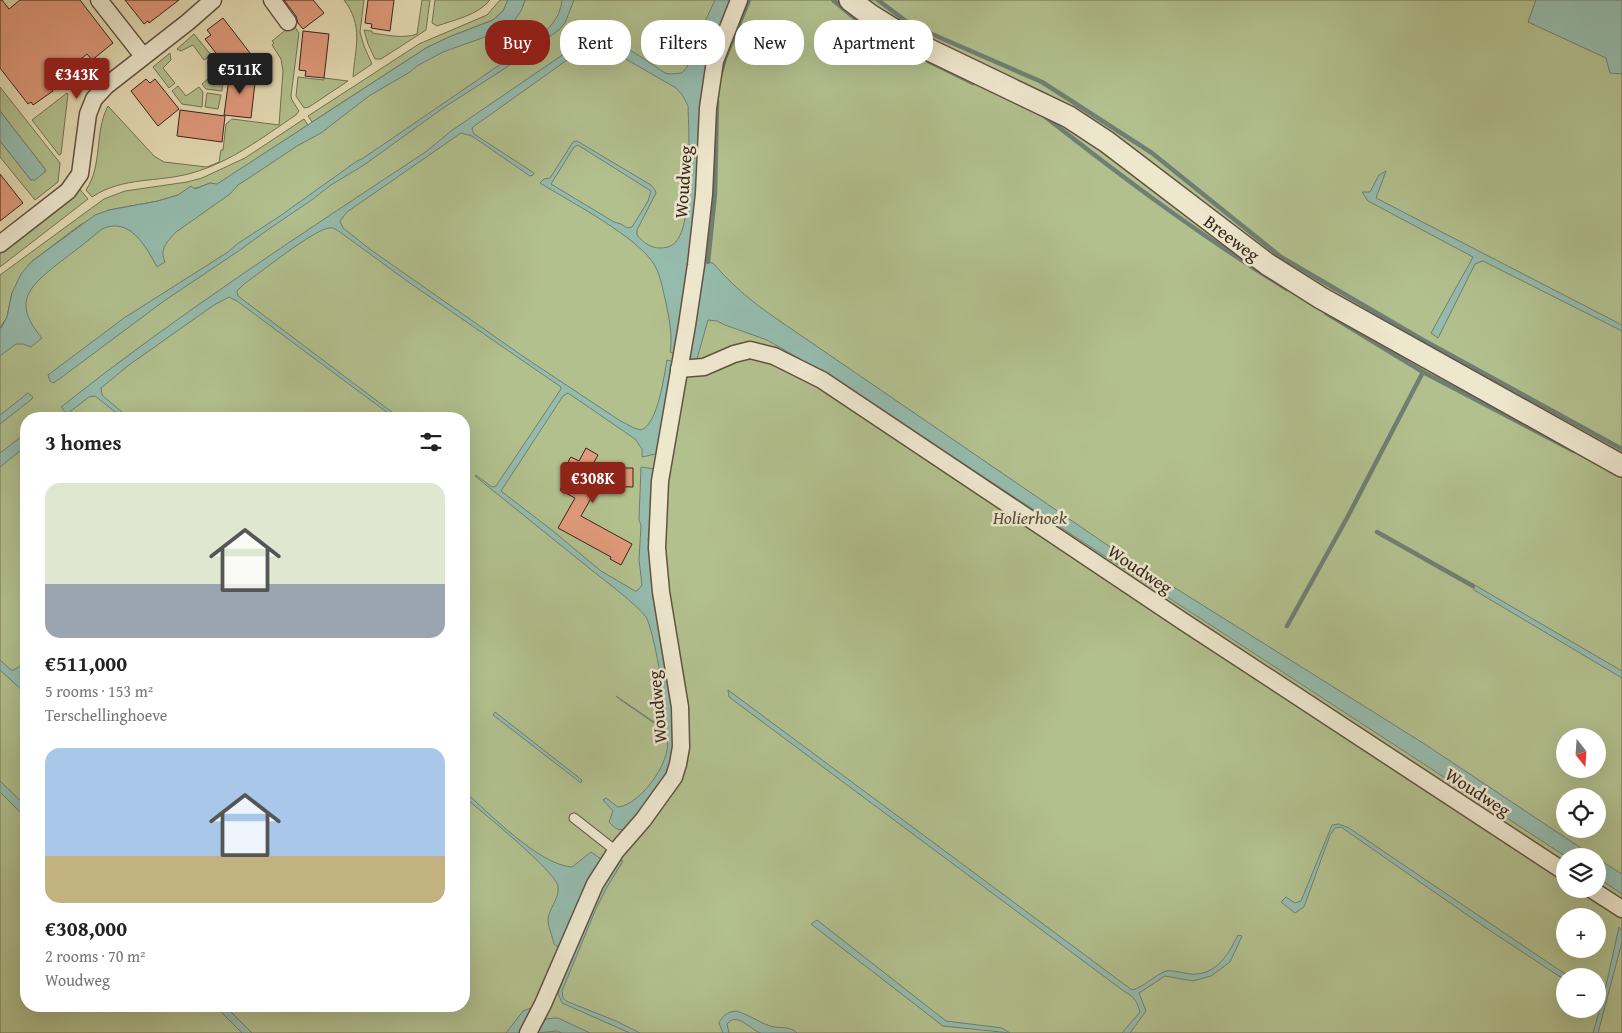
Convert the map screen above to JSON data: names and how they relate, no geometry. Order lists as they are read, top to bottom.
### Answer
{
  "streets": {
    "street": ["Woudweg", "Breeweg"]
  },
  "parks": ["Holierhoek"],
  "north": "bottom",
  "page": {
    "chip": [
      "Buy",
      "Rent",
      "Filters",
      "New",
      "Apartment"
    ],
    "price": ["€511K", "€343K", "€308K"],
    "heading": "3 homes",
    "list": [
      {
        "name": "€511,000",
        "note": "5 rooms · 153 m² · Terschellinghoeve"
      },
      {
        "name": "€308,000",
        "note": "2 rooms · 70 m² · Woudweg"
      }
    ],
    "map_buttons": ["+", "−"]
  }
}
